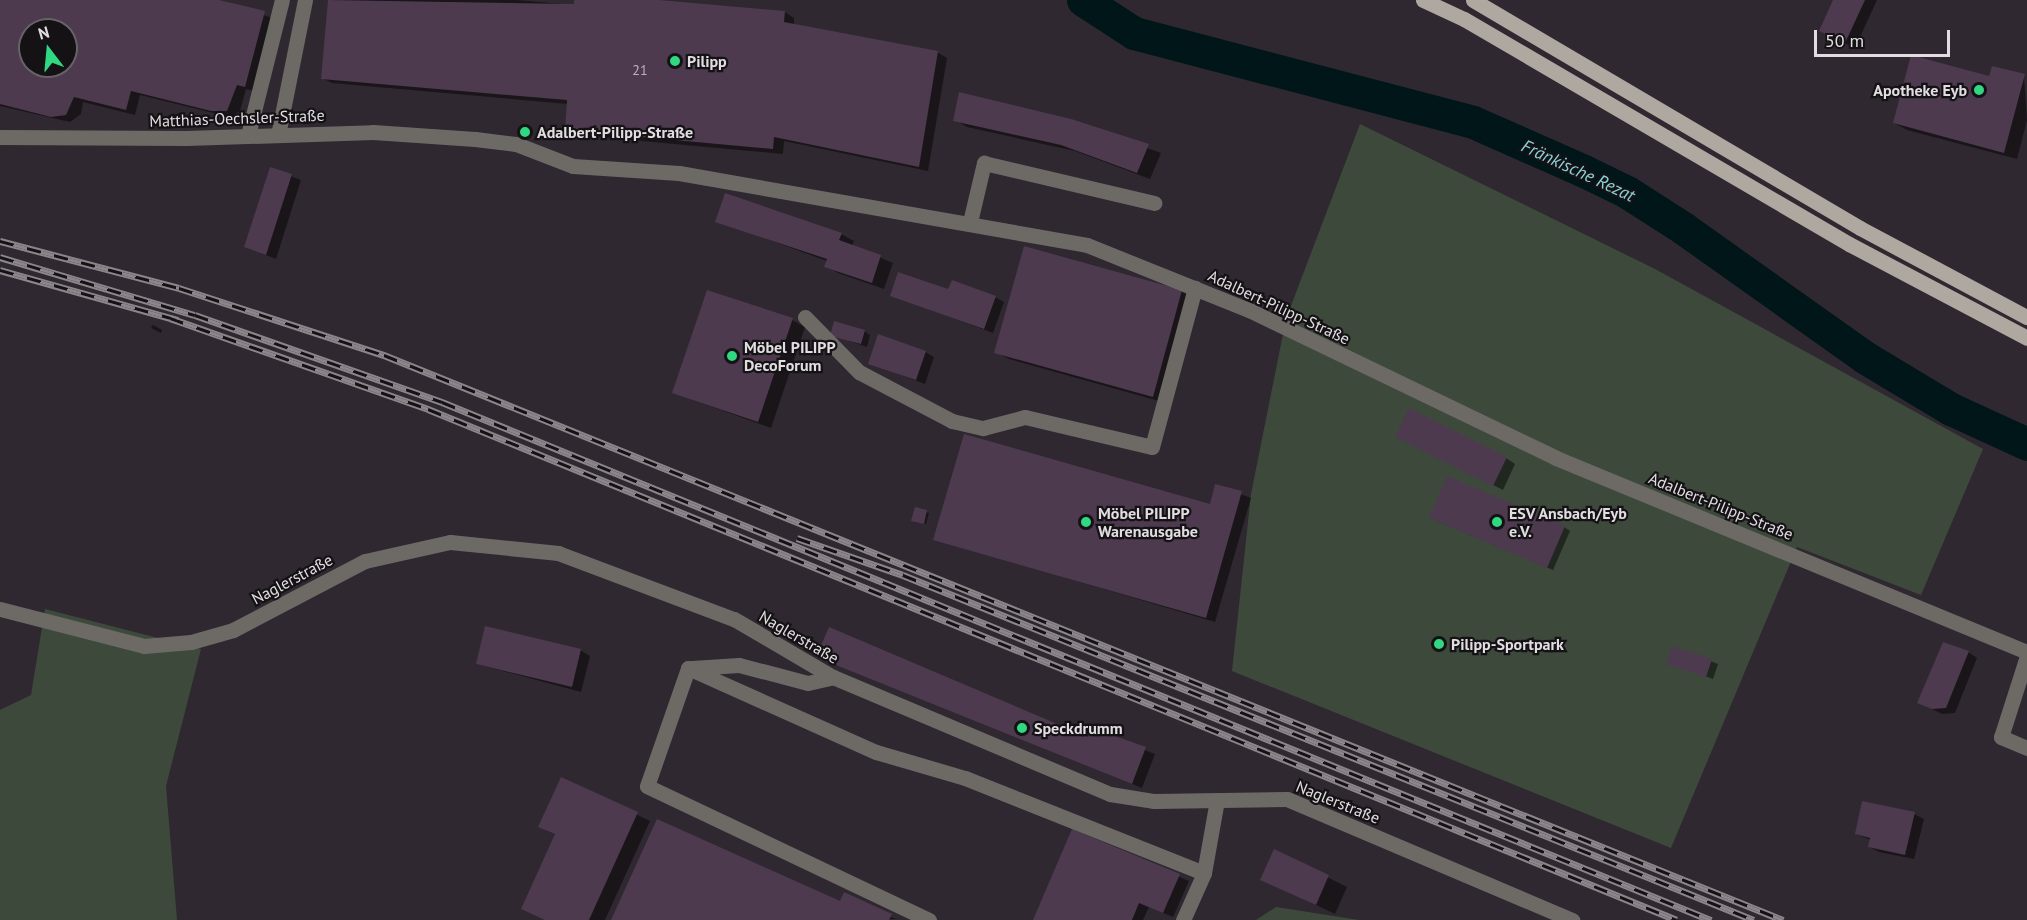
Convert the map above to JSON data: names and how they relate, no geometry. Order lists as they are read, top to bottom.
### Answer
{
  "streets": {
    "street": ["Matthias-Oechsler-Straße", "Adalbert-Pilipp-Straße", "Naglerstraße"]
  },
  "crossings": [
    ["Matthias-Oechsler-Straße", "Adalbert-Pilipp-Straße"]
  ],
  "water": ["Fränkische Rezat"],
  "places": [
    "Pilipp",
    "Apotheke Eyb",
    "Adalbert-Pilipp-Straße",
    "Möbel PILIPP DecoForum",
    "Möbel PILIPP Warenausgabe",
    "ESV Ansbach/Eyb e.V.",
    "Pilipp-Sportpark",
    "Speckdrumm"
  ],
  "house_numbers": ["21"],
  "scale_bar": "50 m",
  "north": "top"
}
